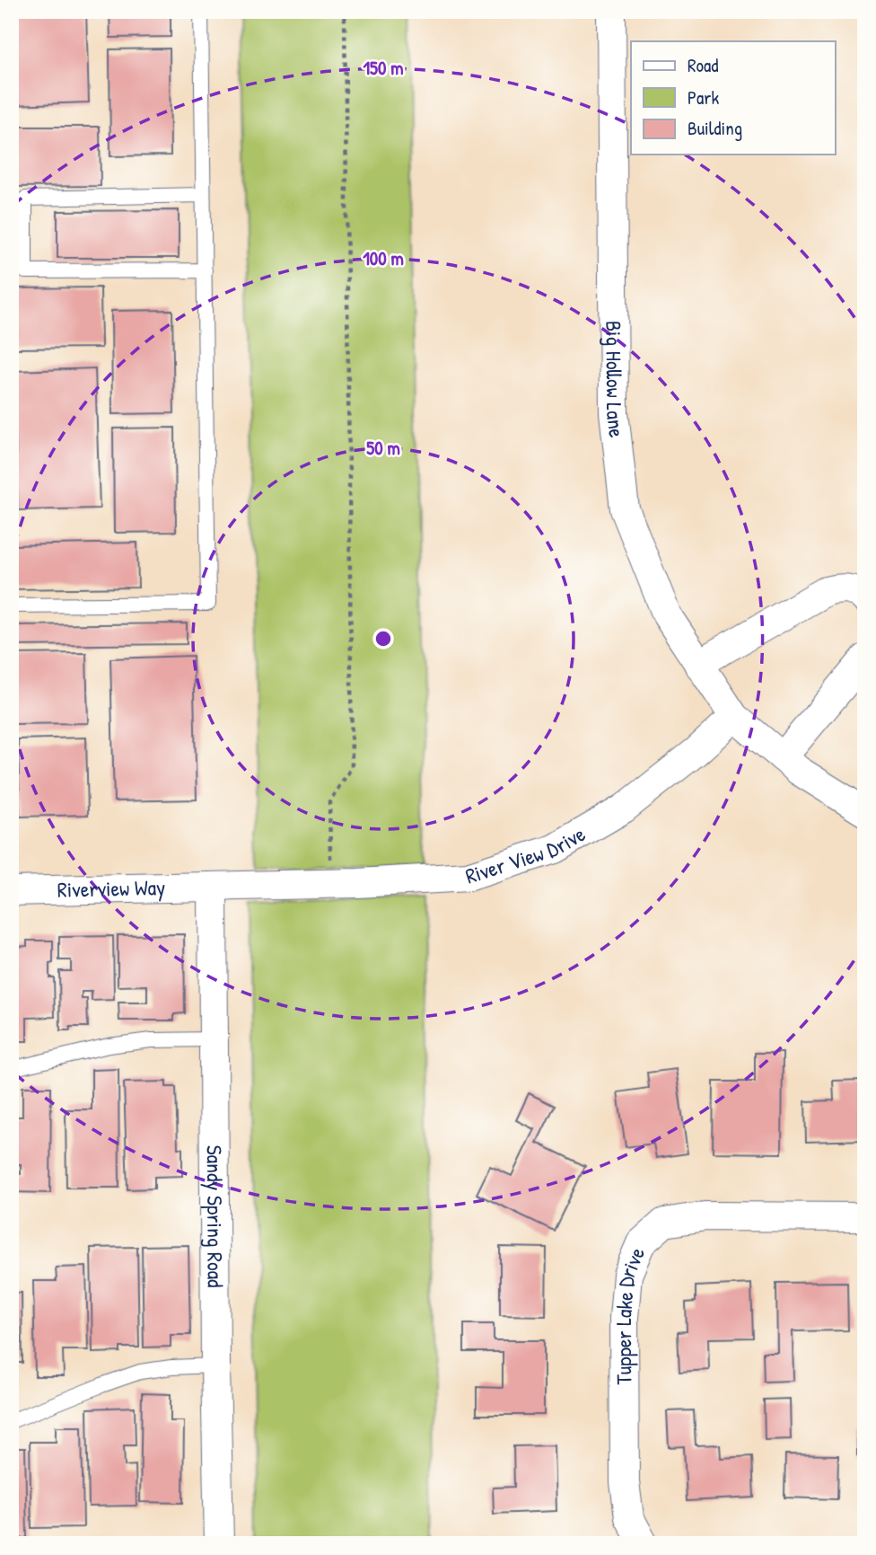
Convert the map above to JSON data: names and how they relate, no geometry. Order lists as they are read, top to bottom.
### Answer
{
  "streets": {
    "street": [
      "Big Hollow Lane",
      "River View Drive",
      "Riverview Way",
      "Sandy Spring Road",
      "Tupper Lake Drive"
    ]
  },
  "crossings": [
    ["Big Hollow Lane", "River View Drive"],
    ["River View Drive", "Riverview Way"],
    ["River View Drive", "Sandy Spring Road"],
    ["Riverview Way", "Sandy Spring Road"]
  ],
  "legend": ["Road", "Park", "Building"],
  "rings": ["150 m", "100 m", "50 m"]
}
